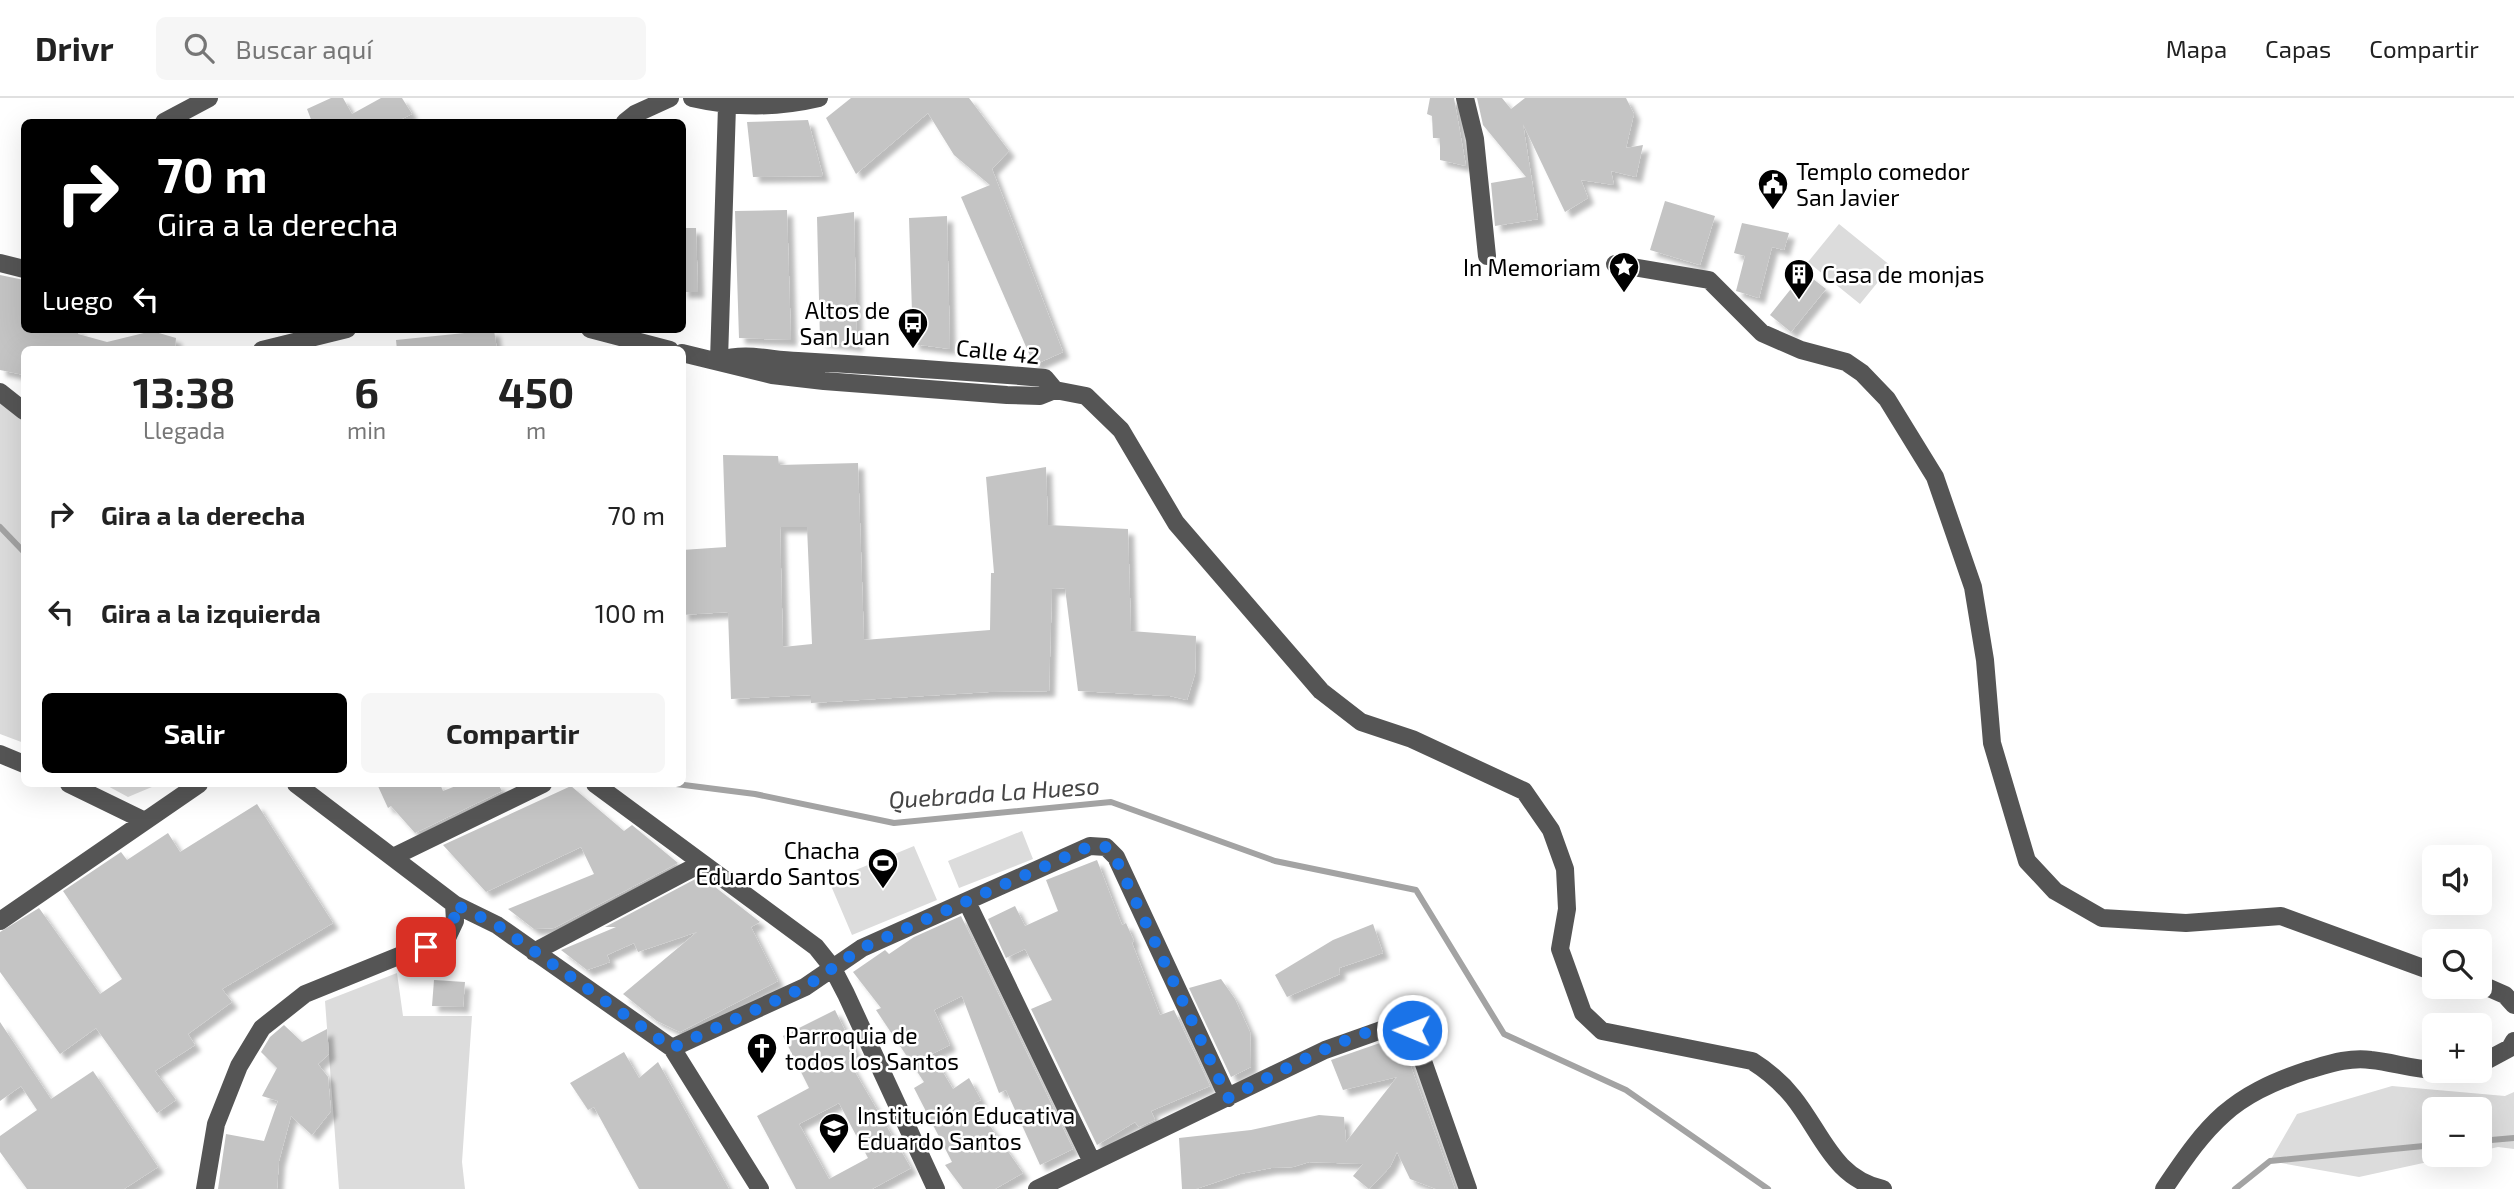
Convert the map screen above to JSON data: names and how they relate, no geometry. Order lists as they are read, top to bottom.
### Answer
{
  "streets": {
    "street": ["Calle 42"]
  },
  "water": ["Quebrada La Hueso"],
  "places": {
    "public building": ["Templo comedor San Javier"],
    "place": ["In Memoriam"],
    "building": ["Casa de monjas"],
    "bus stop": ["Altos de San Juan"],
    "sports": ["Chacha Eduardo Santos"],
    "church": ["Parroquia de todos los Santos"],
    "school or university": ["Institución Educativa Eduardo Santos"]
  },
  "page": {
    "header": "Drivr",
    "search": "Buscar aquí",
    "nav": ["Mapa", "Capas", "Compartir"],
    "turn": ["70 m", "Gira a la derecha"],
    "then": "Luego",
    "eta": [
      "13:38",
      "Llegada",
      "6",
      "min",
      "450",
      "m"
    ],
    "list": [
      {
        "name": "Gira a la derecha",
        "value": "70 m"
      },
      {
        "name": "Gira a la izquierda",
        "value": "100 m"
      }
    ],
    "buttons": ["Salir", "Compartir"],
    "map_buttons": ["+", "−"]
  }
}
